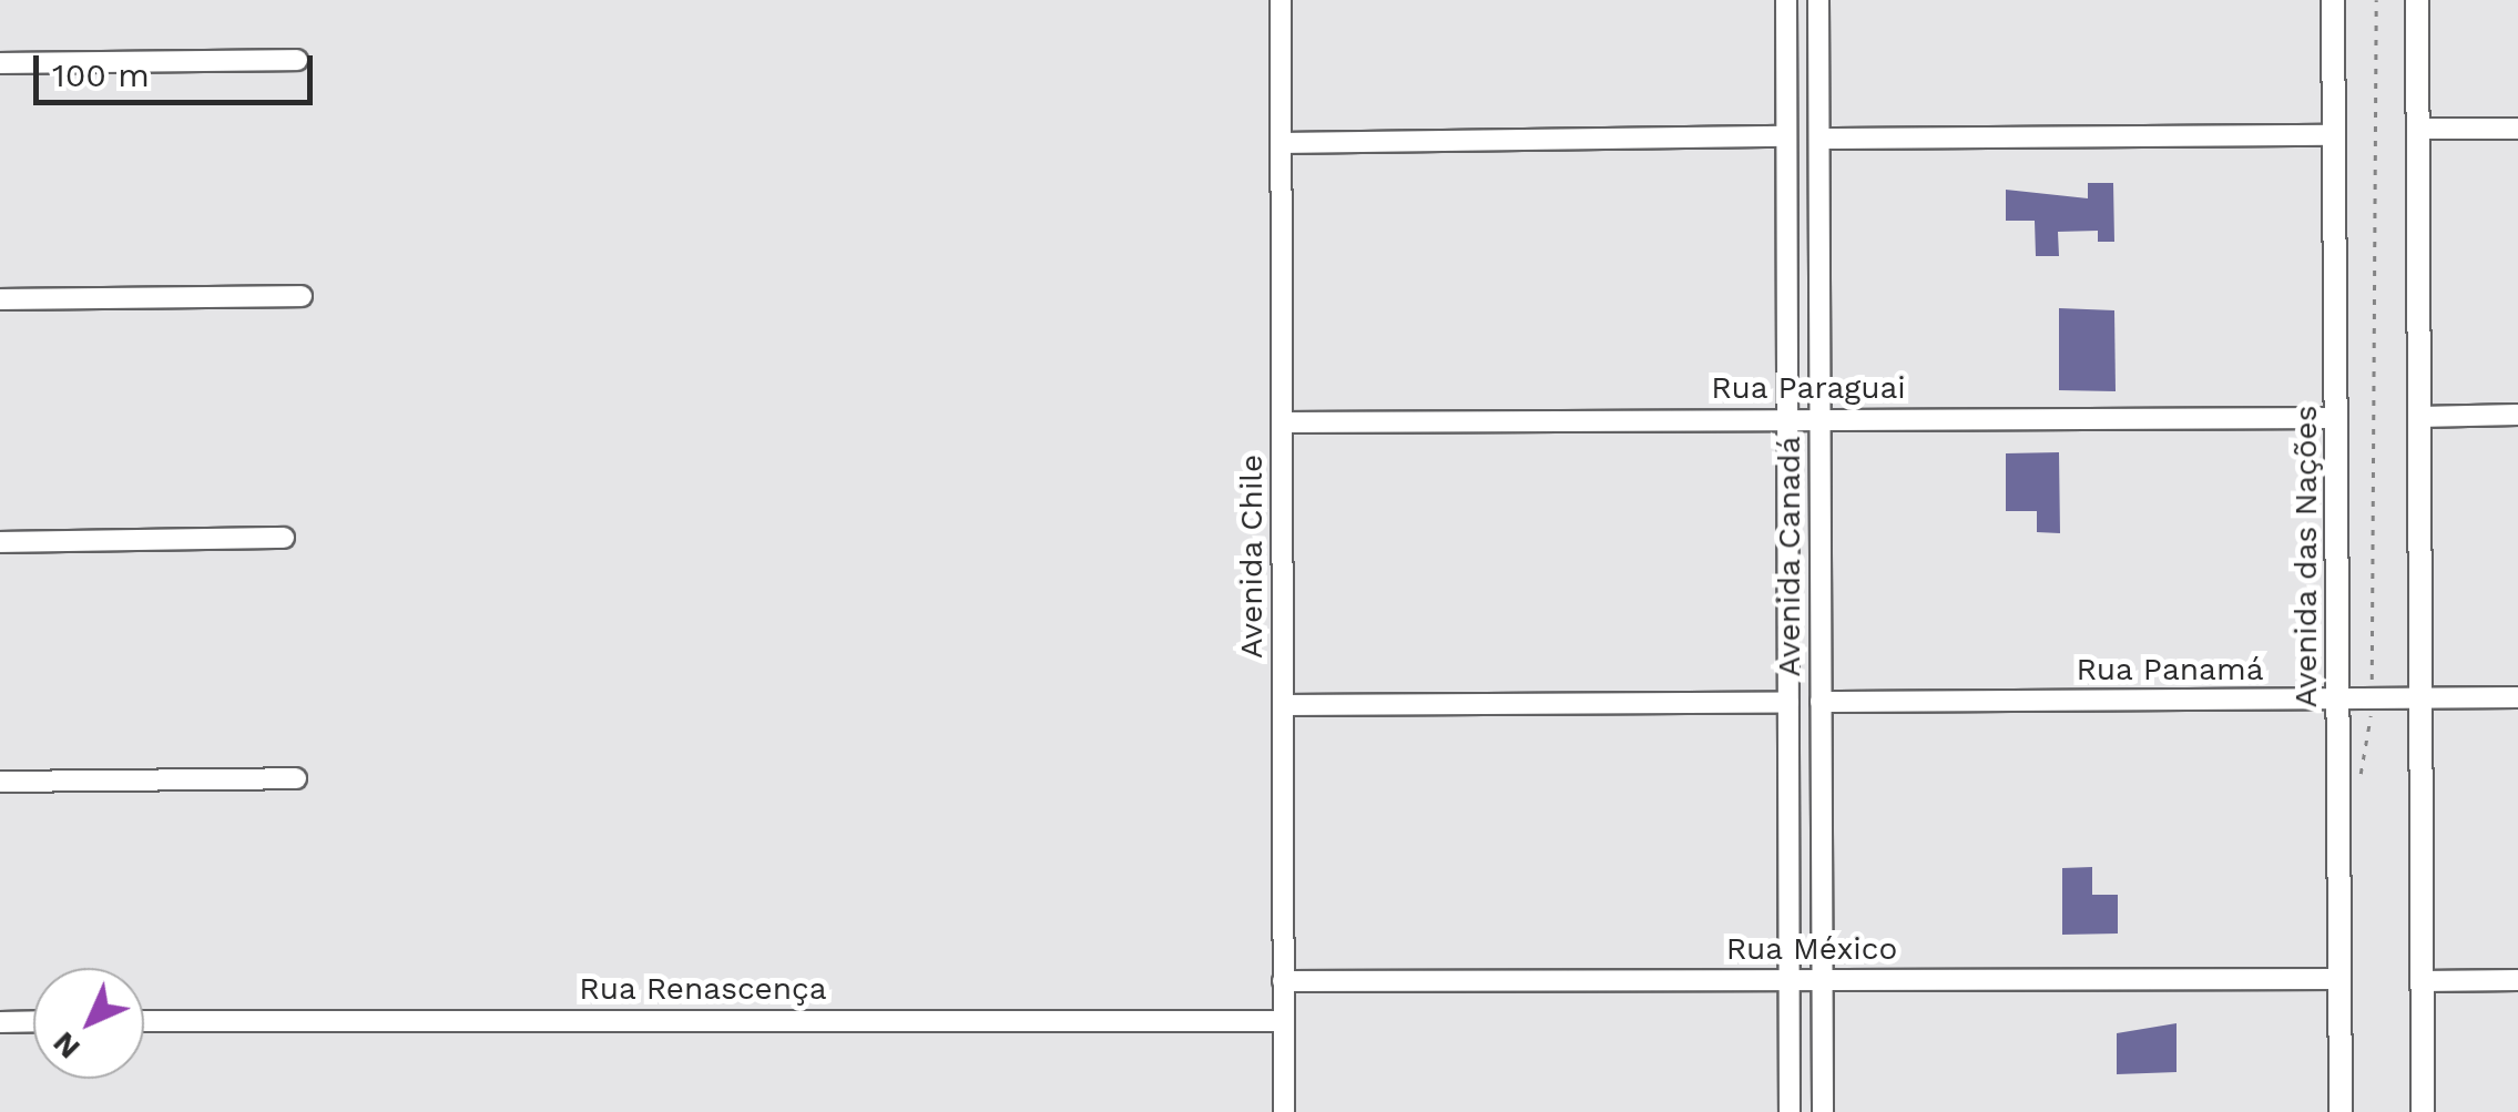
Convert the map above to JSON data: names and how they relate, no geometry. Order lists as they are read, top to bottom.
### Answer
{
  "streets": {
    "main road": ["Avenida das Nações"],
    "street": [
      "Rua Paraguai",
      "Avenida Chile",
      "Avenida Canadá",
      "Rua Panamá",
      "Rua México",
      "Rua Renascença"
    ]
  },
  "crossings": [
    ["Rua Paraguai", "Avenida Chile"],
    ["Rua Paraguai", "Avenida Canadá"],
    ["Rua Paraguai", "Avenida das Nações"],
    ["Avenida Chile", "Rua México"],
    ["Avenida Chile", "Rua Renascença"],
    ["Avenida Canadá", "Rua Panamá"],
    ["Avenida Canadá", "Rua México"],
    ["Avenida das Nações", "Rua Panamá"],
    ["Avenida das Nações", "Rua México"]
  ],
  "scale_bar": "100 m",
  "north": "bottom left"
}
